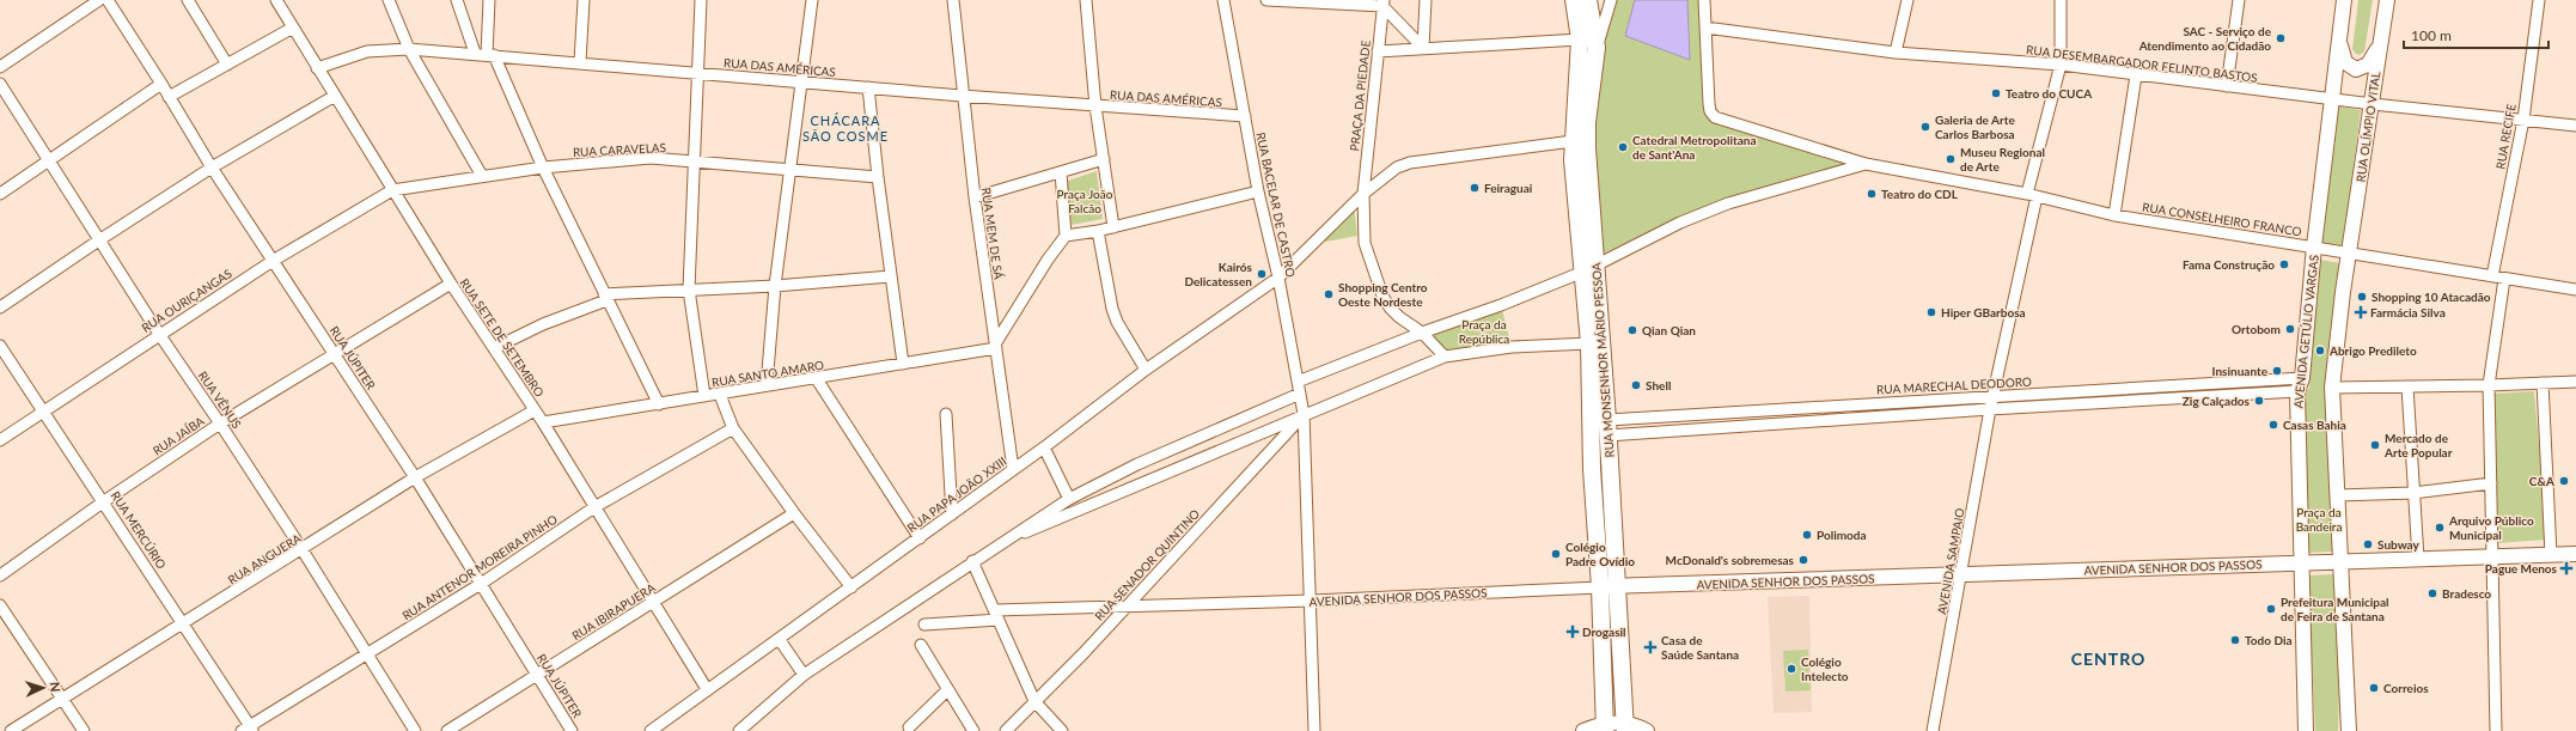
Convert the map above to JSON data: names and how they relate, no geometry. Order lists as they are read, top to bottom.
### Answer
{
  "streets": {
    "highway": ["RUA MONSENHOR MÁRIO PESSOA"],
    "main road": ["RUA OLÍMPIO VITAL", "AVENIDA GETÚLIO VARGAS", "AVENIDA SENHOR DOS PASSOS"],
    "street": [
      "RUA DESEMBARGADOR FELINTO BASTOS",
      "RUA DAS AMÉRICAS",
      "PRAÇA DA PIEDADE",
      "RUA RECIFE",
      "RUA CARAVELAS",
      "RUA BACELAR DE CASTRO",
      "RUA CONSELHEIRO FRANCO",
      "RUA MEM DE SÁ",
      "RUA OURIÇANGAS",
      "RUA SETE DE SETEMBRO",
      "RUA JÚPITER",
      "RUA SANTO AMARO",
      "RUA MARECHAL DEODORO",
      "RUA VÊNUS",
      "RUA JAÍBA",
      "RUA PAPA JOÃO XXIII",
      "RUA MERCÚRIO",
      "RUA ANGUERA",
      "AVENIDA SAMPAIO",
      "RUA SENADOR QUINTINO",
      "RUA ANTENOR MOREIRA PINHO",
      "RUA IBIRAPUERA"
    ]
  },
  "crossings": [
    ["RUA DESEMBARGADOR FELINTO BASTOS", "RUA OLÍMPIO VITAL"],
    ["RUA DESEMBARGADOR FELINTO BASTOS", "RUA RECIFE"],
    ["RUA DESEMBARGADOR FELINTO BASTOS", "RUA CONSELHEIRO FRANCO"],
    ["RUA DESEMBARGADOR FELINTO BASTOS", "AVENIDA SAMPAIO"],
    ["RUA DAS AMÉRICAS", "RUA BACELAR DE CASTRO"],
    ["RUA DAS AMÉRICAS", "RUA MEM DE SÁ"],
    ["RUA DAS AMÉRICAS", "RUA SETE DE SETEMBRO"],
    ["PRAÇA DA PIEDADE", "RUA PAPA JOÃO XXIII"],
    ["RUA OLÍMPIO VITAL", "RUA CONSELHEIRO FRANCO"],
    ["RUA RECIFE", "RUA CONSELHEIRO FRANCO"],
    ["RUA CARAVELAS", "RUA OURIÇANGAS"],
    ["RUA CARAVELAS", "RUA SETE DE SETEMBRO"],
    ["RUA BACELAR DE CASTRO", "RUA PAPA JOÃO XXIII"],
    ["RUA BACELAR DE CASTRO", "RUA SENADOR QUINTINO"],
    ["RUA BACELAR DE CASTRO", "AVENIDA SENHOR DOS PASSOS"],
    ["RUA CONSELHEIRO FRANCO", "AVENIDA GETÚLIO VARGAS"],
    ["RUA CONSELHEIRO FRANCO", "AVENIDA SAMPAIO"],
    ["RUA MEM DE SÁ", "RUA SANTO AMARO"],
    ["RUA MEM DE SÁ", "RUA PAPA JOÃO XXIII"],
    ["RUA OURIÇANGAS", "RUA SETE DE SETEMBRO"],
    ["RUA OURIÇANGAS", "RUA JÚPITER"],
    ["RUA OURIÇANGAS", "RUA VÊNUS"],
    ["RUA OURIÇANGAS", "RUA MERCÚRIO"],
    ["AVENIDA GETÚLIO VARGAS", "RUA MARECHAL DEODORO"],
    ["AVENIDA GETÚLIO VARGAS", "AVENIDA SENHOR DOS PASSOS"],
    ["RUA SETE DE SETEMBRO", "RUA SANTO AMARO"],
    ["RUA SETE DE SETEMBRO", "RUA JAÍBA"],
    ["RUA SETE DE SETEMBRO", "RUA PAPA JOÃO XXIII"],
    ["RUA SETE DE SETEMBRO", "RUA ANGUERA"],
    ["RUA SETE DE SETEMBRO", "RUA ANTENOR MOREIRA PINHO"],
    ["RUA SETE DE SETEMBRO", "RUA IBIRAPUERA"],
    ["RUA JÚPITER", "RUA JAÍBA"],
    ["RUA JÚPITER", "RUA ANGUERA"],
    ["RUA JÚPITER", "RUA ANTENOR MOREIRA PINHO"],
    ["RUA JÚPITER", "RUA IBIRAPUERA"],
    ["RUA MONSENHOR MÁRIO PESSOA", "RUA MARECHAL DEODORO"],
    ["RUA MONSENHOR MÁRIO PESSOA", "RUA PAPA JOÃO XXIII"],
    ["RUA MONSENHOR MÁRIO PESSOA", "AVENIDA SENHOR DOS PASSOS"],
    ["RUA MARECHAL DEODORO", "AVENIDA SAMPAIO"],
    ["RUA VÊNUS", "RUA JAÍBA"],
    ["RUA VÊNUS", "RUA ANGUERA"],
    ["RUA VÊNUS", "RUA ANTENOR MOREIRA PINHO"],
    ["RUA JAÍBA", "RUA MERCÚRIO"],
    ["RUA MERCÚRIO", "RUA ANGUERA"],
    ["RUA MERCÚRIO", "RUA ANTENOR MOREIRA PINHO"],
    ["AVENIDA SAMPAIO", "AVENIDA SENHOR DOS PASSOS"],
    ["RUA SENADOR QUINTINO", "AVENIDA SENHOR DOS PASSOS"]
  ],
  "districts": ["CHÁCARA SÃO COSME", "CENTRO"],
  "parks": ["Praça João Falcão", "Praça da República", "Praça da Bandeira"],
  "places": {
    "other": [
      "SAC - Serviço de Atendimento ao Cidadão",
      "Teatro do CUCA",
      "Galeria de Arte Carlos Barbosa",
      "Catedral Metropolitana de Sant'Ana",
      "Museu Regional de Arte",
      "Feiraguai",
      "Teatro do CDL",
      "Fama Construção",
      "Kairós Delicatessen",
      "Shopping Centro Oeste Nordeste",
      "Shopping 10 Atacadão",
      "Hiper GBarbosa",
      "Ortobom",
      "Qian Qian",
      "Abrigo Predileto",
      "Insinuante",
      "Shell",
      "Zig Calçados",
      "Casas Bahia",
      "Mercado de Arte Popular",
      "C&A",
      "Arquivo Público Municipal",
      "Polimoda",
      "Subway",
      "Colégio Padre Ovídio",
      "McDonald's sobremesas",
      "Bradesco",
      "Prefeitura Municipal de Feira de Santana",
      "Todo Dia",
      "Colégio Intelecto",
      "Correios"
    ],
    "health": [
      "Farmácia Silva",
      "Pague Menos",
      "Drogasil",
      "Casa de Saúde Santana"
    ]
  },
  "scale_bar": "100 m",
  "north": "right"
}
